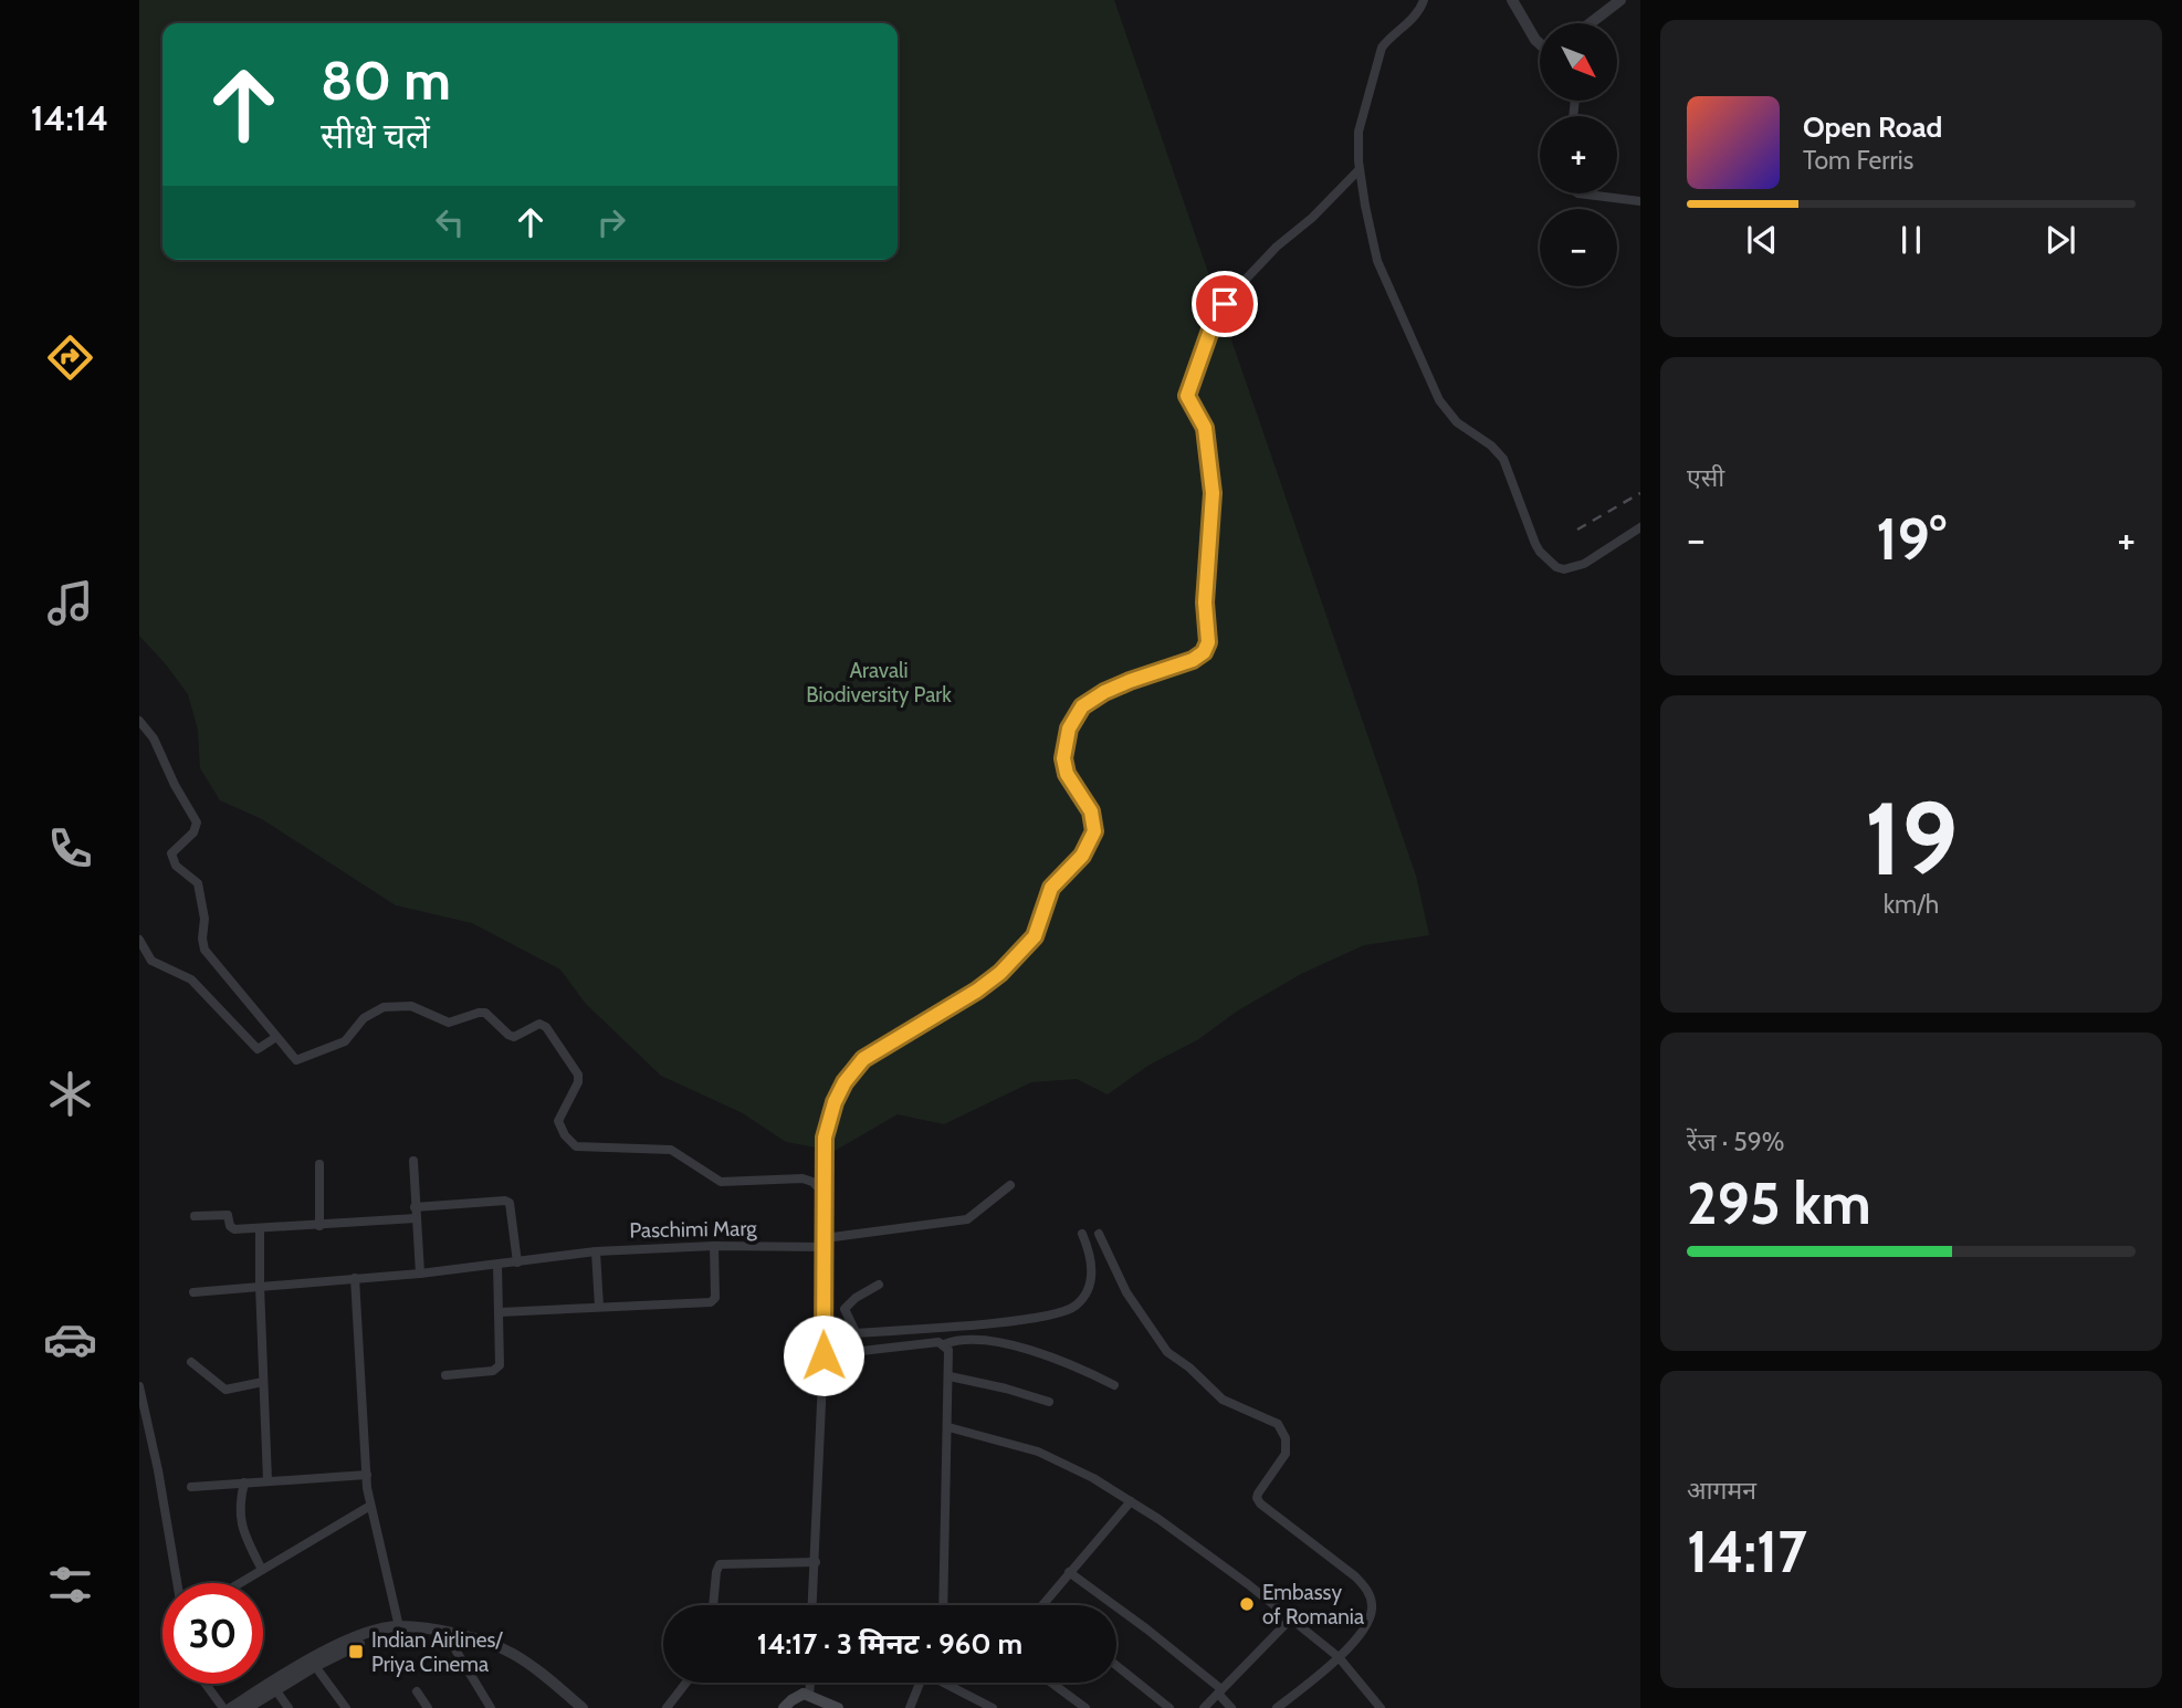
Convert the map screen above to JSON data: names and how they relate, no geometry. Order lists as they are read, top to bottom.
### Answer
{
  "streets": {
    "street": ["Paschimi Marg"]
  },
  "parks": ["Aravali Biodiversity Park"],
  "places": {
    "other": ["Embassy of Romania"],
    "transit": ["Indian Airlines/ Priya Cinema"]
  },
  "north": "bottom right",
  "page": {
    "tabs": "14:14",
    "map_buttons": ["+", "−"],
    "turn": ["80 m", "सीधे चलें"],
    "song": ["Open Road", "Tom Ferris"],
    "tile": [
      "एसी",
      ["19", "km/h"],
      ["रेंज · 59%", "295 km"],
      ["आगमन", "14:17"]
    ],
    "heat": ["−", "19°", "+"],
    "limit": "30",
    "trip": "14:17 · 3 मिनट · 960 m"
  }
}
